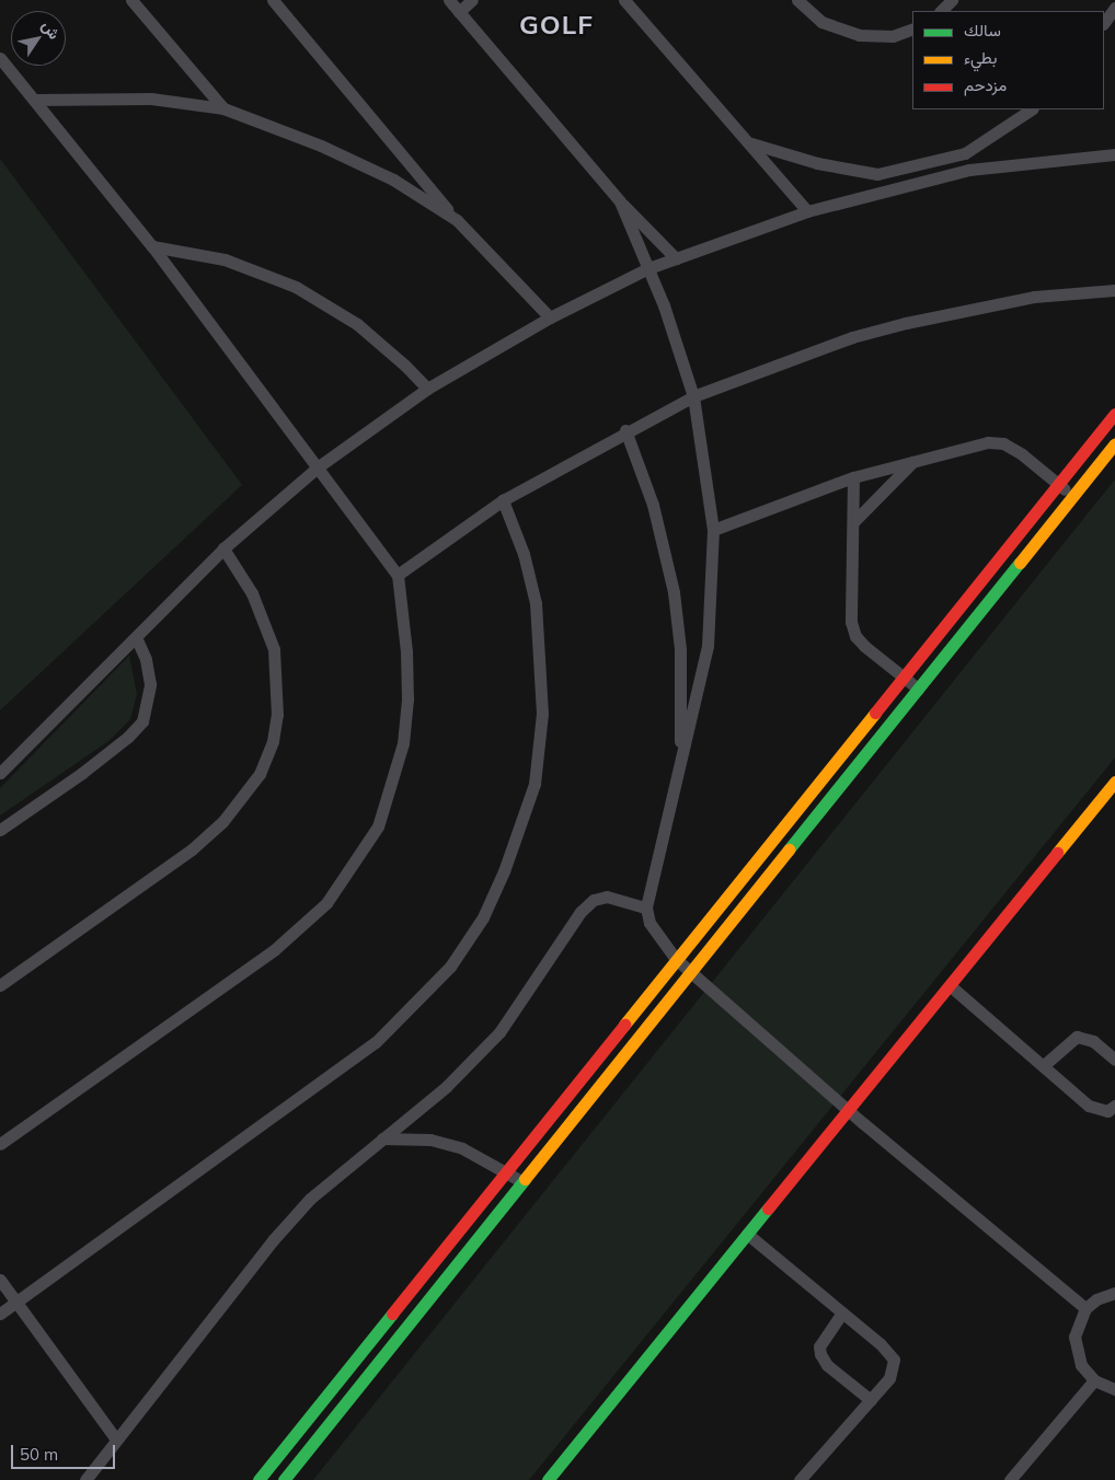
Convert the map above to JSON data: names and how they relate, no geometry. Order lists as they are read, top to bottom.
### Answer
{
  "districts": ["GOLF"],
  "legend": ["سالك", "بطيء", "مزدحم"],
  "scale_bar": "50 m",
  "north": "top right"
}
